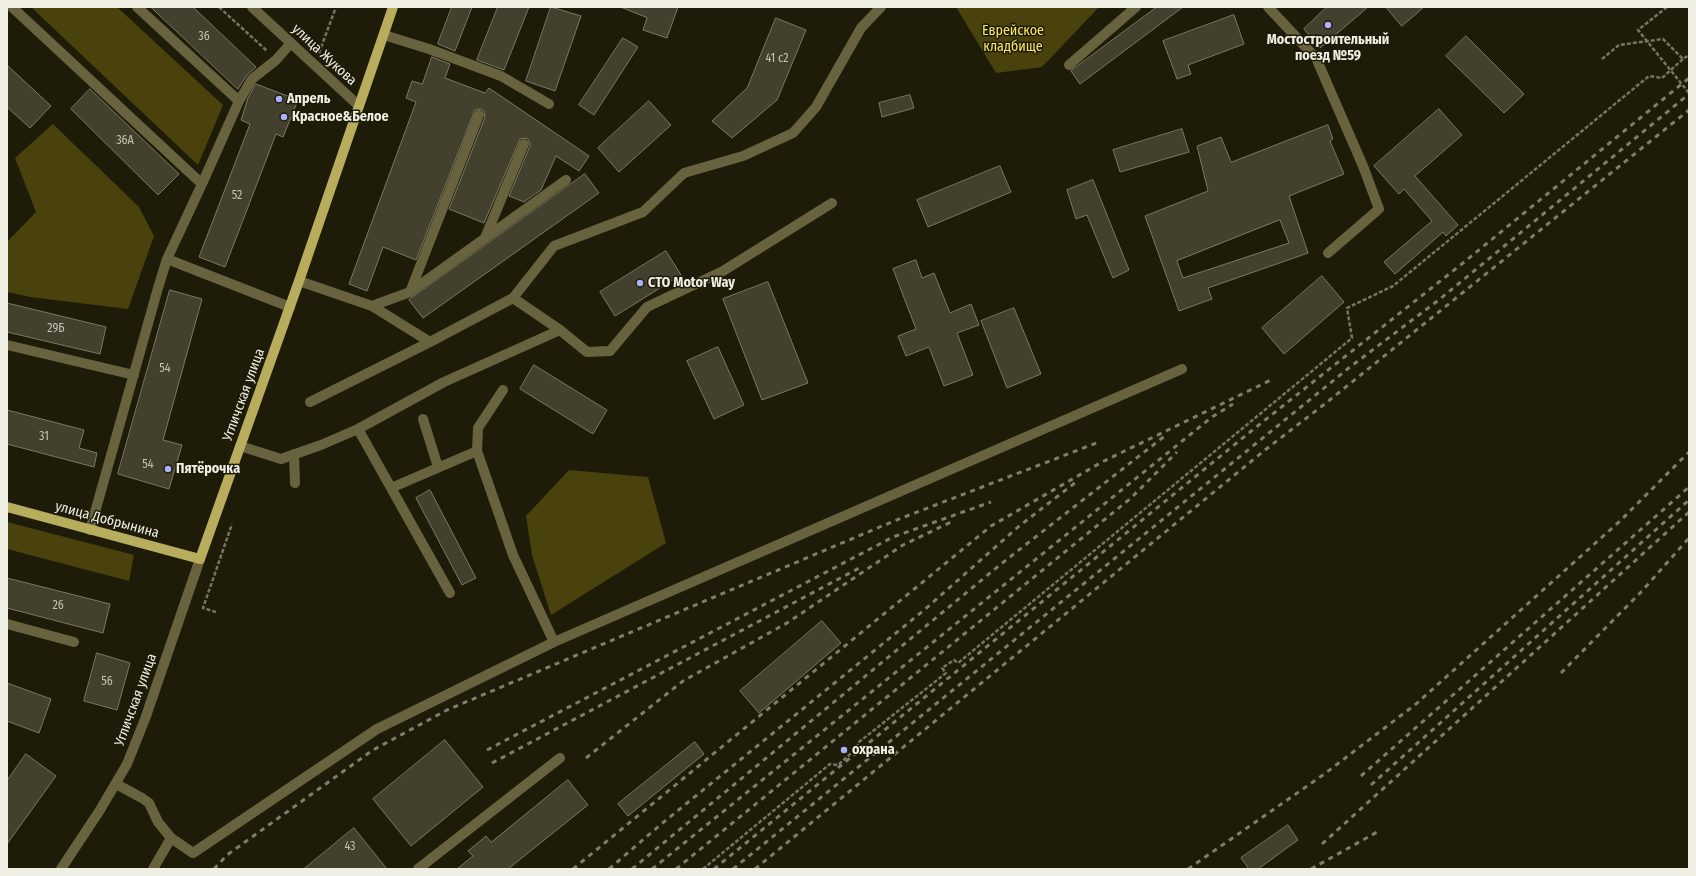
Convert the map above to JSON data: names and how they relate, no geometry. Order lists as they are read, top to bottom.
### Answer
{
  "streets": {
    "main road": ["Угличская улица", "улица Добрынина"],
    "street": ["улица Жукова"]
  },
  "crossings": [
    ["улица Жукова", "Угличская улица"],
    ["Угличская улица", "улица Добрынина"]
  ],
  "parks": ["Еврейское кладбище"],
  "places": [
    "Мостостроительный поезд №59",
    "Апрель",
    "Красное&Белое",
    "СТО Motor Way",
    "Пятёрочка",
    "охрана"
  ],
  "house_numbers": [
    "36",
    "41 с2",
    "36А",
    "52",
    "29Б",
    "54",
    "31",
    "54",
    "26",
    "56",
    "43"
  ]
}
